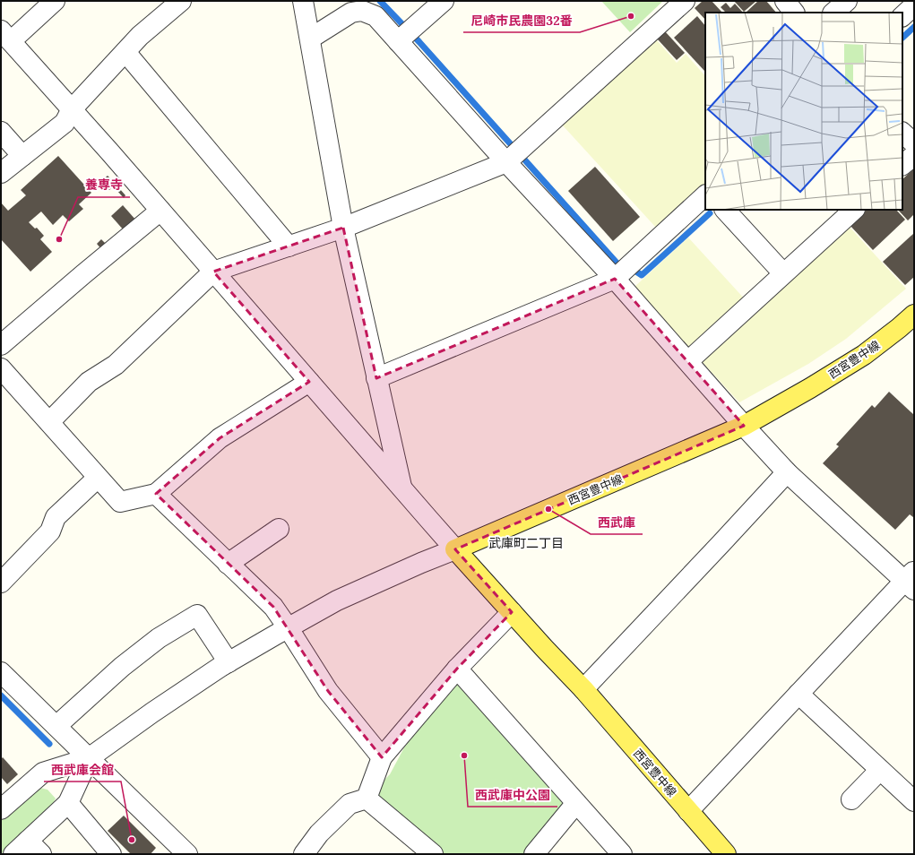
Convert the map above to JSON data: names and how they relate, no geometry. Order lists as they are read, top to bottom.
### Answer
{
  "streets": {
    "main road": ["西宮豊中線"]
  },
  "districts": ["武庫町二丁目"],
  "places": [
    "尼崎市民農園32番",
    "養専寺",
    "西武庫",
    "西武庫中公園",
    "西武庫会館"
  ]
}
